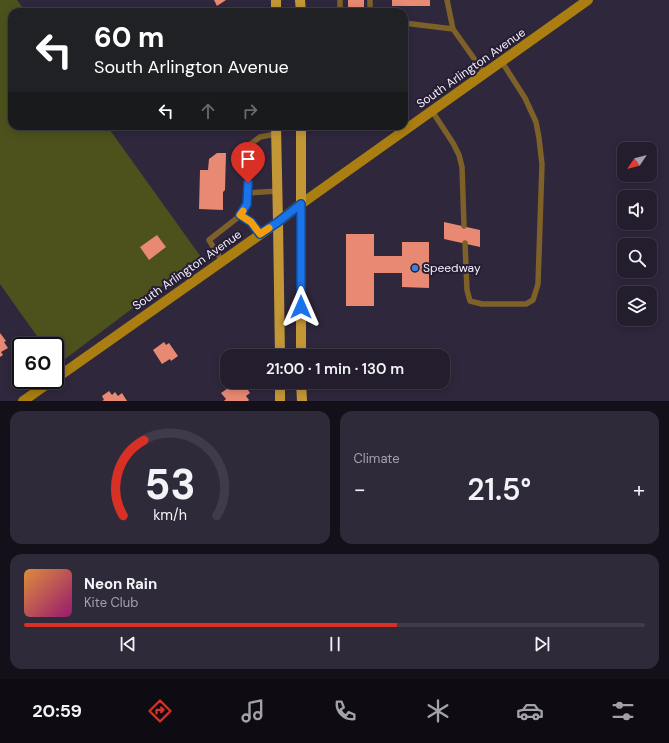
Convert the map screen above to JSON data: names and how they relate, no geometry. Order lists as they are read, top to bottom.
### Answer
{
  "streets": {
    "main road": ["South Arlington Avenue"]
  },
  "places": ["Speedway"],
  "north": "bottom left",
  "page": {
    "turn": ["60 m", "South Arlington Avenue"],
    "limit": "60",
    "trip": "21:00 · 1 min · 130 m",
    "tile": "Climate",
    "heat": ["−", "21.5°", "+"],
    "song": ["Neon Rain", "Kite Club"],
    "tabs": "20:59",
    "gauge": ["53", "km/h"]
  }
}
